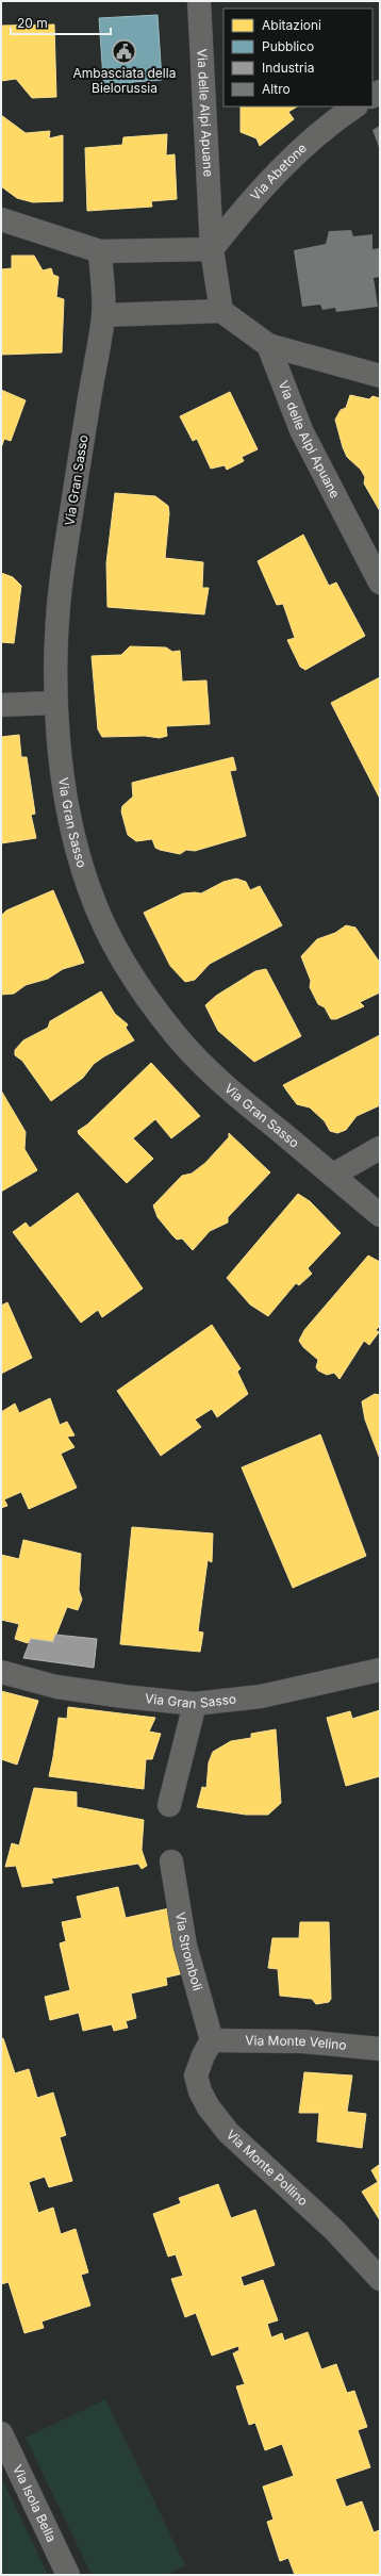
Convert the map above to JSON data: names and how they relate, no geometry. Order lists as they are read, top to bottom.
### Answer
{
  "streets": {
    "street": [
      "Via delle Alpi Apuane",
      "Via Abetone",
      "Via Gran Sasso",
      "Via Stromboli",
      "Via Monte Velino",
      "Via Monte Pollino",
      "Via Isola Bella"
    ]
  },
  "crossings": [
    ["Via delle Alpi Apuane", "Via Abetone"],
    ["Via Stromboli", "Via Monte Velino"],
    ["Via Stromboli", "Via Monte Pollino"],
    ["Via Monte Velino", "Via Monte Pollino"]
  ],
  "places": {
    "public building": ["Ambasciata della Bielorussia"]
  },
  "legend": [
    "Abitazioni",
    "Pubblico",
    "Industria",
    "Altro"
  ],
  "scale_bar": "20 m"
}
